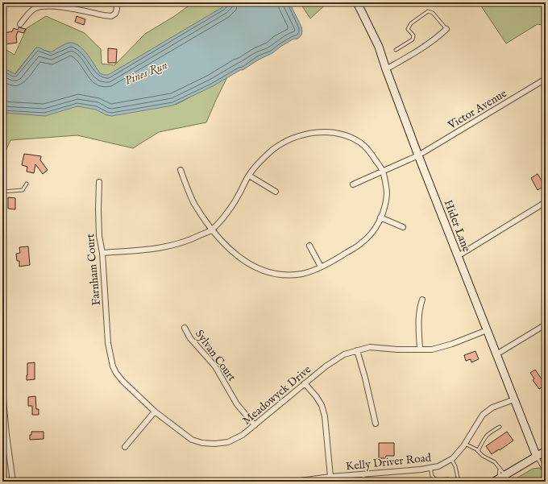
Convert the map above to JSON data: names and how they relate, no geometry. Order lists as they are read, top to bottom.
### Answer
{
  "streets": {
    "street": [
      "Victor Avenue",
      "Hider Lane",
      "Farnham Court",
      "Sylvan Court",
      "Meadowyck Drive",
      "Kelly Driver Road"
    ]
  },
  "crossings": [
    ["Victor Avenue", "Hider Lane"],
    ["Hider Lane", "Meadowyck Drive"],
    ["Hider Lane", "Kelly Driver Road"],
    ["Farnham Court", "Meadowyck Drive"],
    ["Sylvan Court", "Meadowyck Drive"]
  ],
  "water": ["Pines Run"]
}
